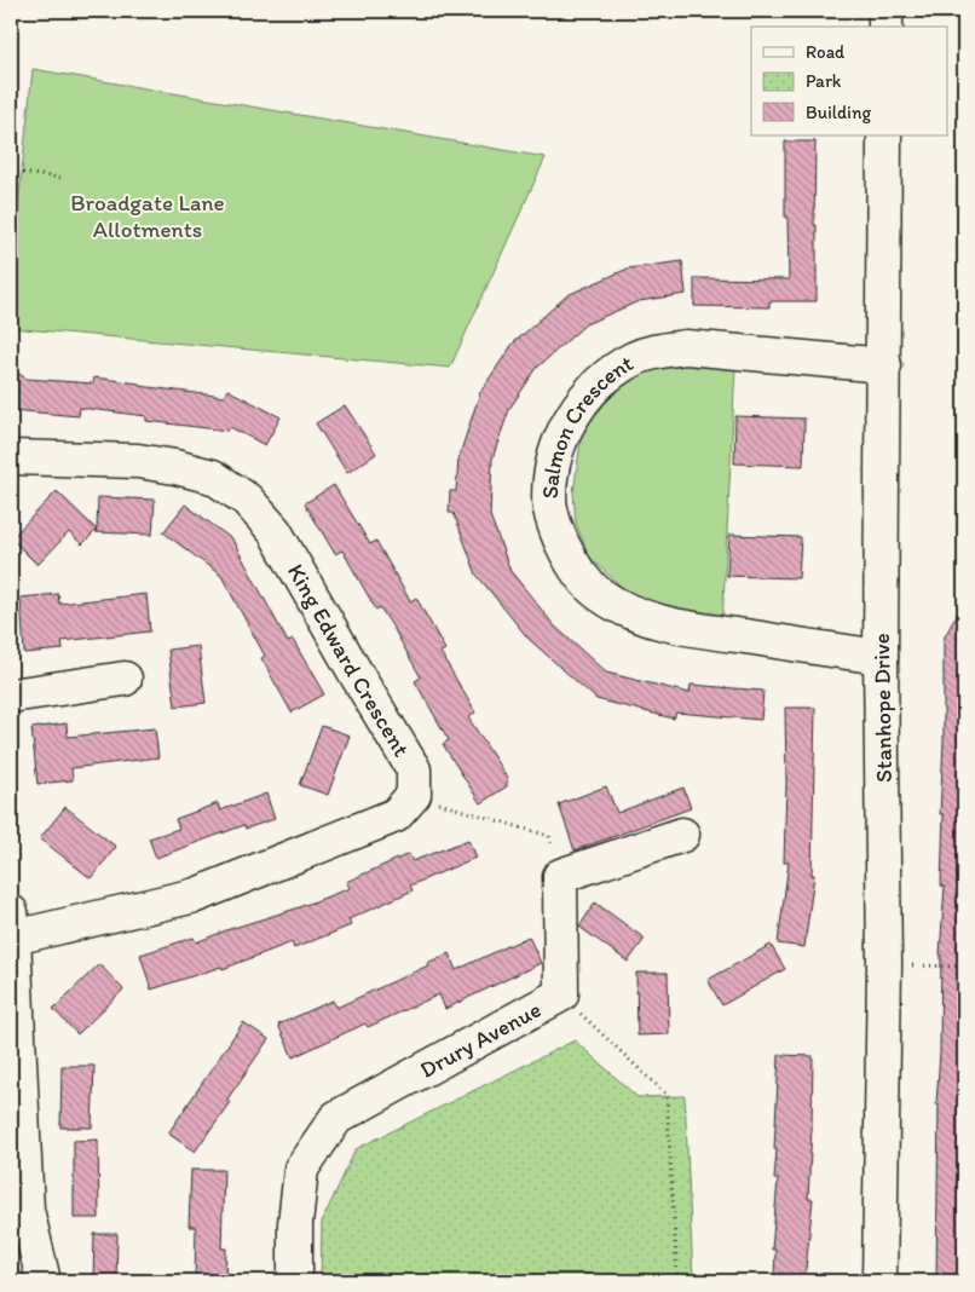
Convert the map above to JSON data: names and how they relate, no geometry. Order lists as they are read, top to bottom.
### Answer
{
  "streets": {
    "street": [
      "Salmon Crescent",
      "King Edward Crescent",
      "Stanhope Drive",
      "Drury Avenue"
    ]
  },
  "crossings": [
    ["Salmon Crescent", "Stanhope Drive"]
  ],
  "parks": ["Broadgate Lane Allotments"],
  "legend": ["Road", "Park", "Building"]
}
